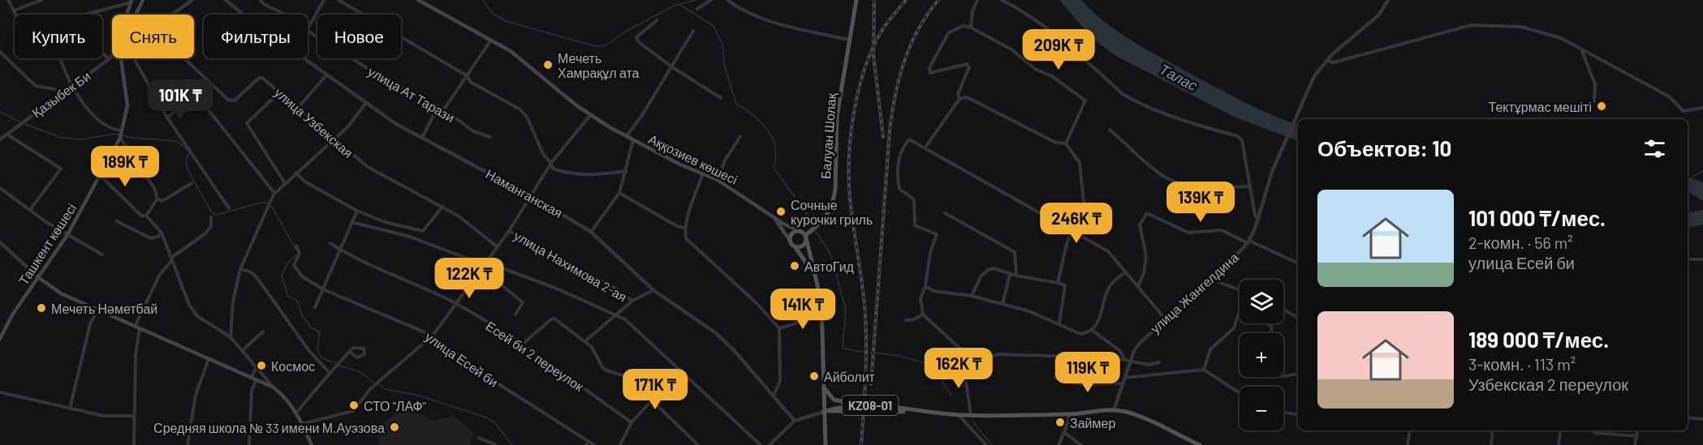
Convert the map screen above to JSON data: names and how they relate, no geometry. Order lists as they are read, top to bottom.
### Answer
{
  "streets": {
    "main road": [
      "Балуан Шолақ",
      "Аққозиев көшесі",
      "Ташкент көшесі",
      "KZ08-01"
    ],
    "street": [
      "Қазыбек Би",
      "улица Ат Тарази",
      "улица Узбекская",
      "Наманганская",
      "улица Нахимова 2-ая",
      "улица Жангелдина",
      "Есей би 2 переулок",
      "улица Есей би"
    ]
  },
  "crossings": [
    ["Балуан Шолақ", "Аққозиев көшесі"],
    ["улица Жангелдина", "KZ08-01"]
  ],
  "water": ["Талас"],
  "places": [
    "Мечеть Хамрақұл ата",
    "Тектұрмас мешіті",
    "Сочные курочки гриль",
    "АвтоГид",
    "Мечеть Нәметбай",
    "Космос",
    "Айболит",
    "СТО \"ЛАФ\"",
    "Займер",
    "Средняя школа № 33 имени М.Ауэзова"
  ],
  "page": {
    "chip": [
      "Купить",
      "Снять",
      "Фильтры",
      "Новое"
    ],
    "price": [
      "209K ₸",
      "101K ₸",
      "189K ₸",
      "139K ₸",
      "246K ₸",
      "122K ₸",
      "141K ₸",
      "162K ₸",
      "119K ₸",
      "171K ₸"
    ],
    "heading": "Объектов: 10",
    "list": [
      {
        "name": "101 000 ₸/мес.",
        "note": "2-комн. · 56 m² · улица Есей би"
      },
      {
        "name": "189 000 ₸/мес.",
        "note": "3-комн. · 113 m² · Узбекская 2 переулок"
      }
    ],
    "map_buttons": ["+", "−"]
  }
}
